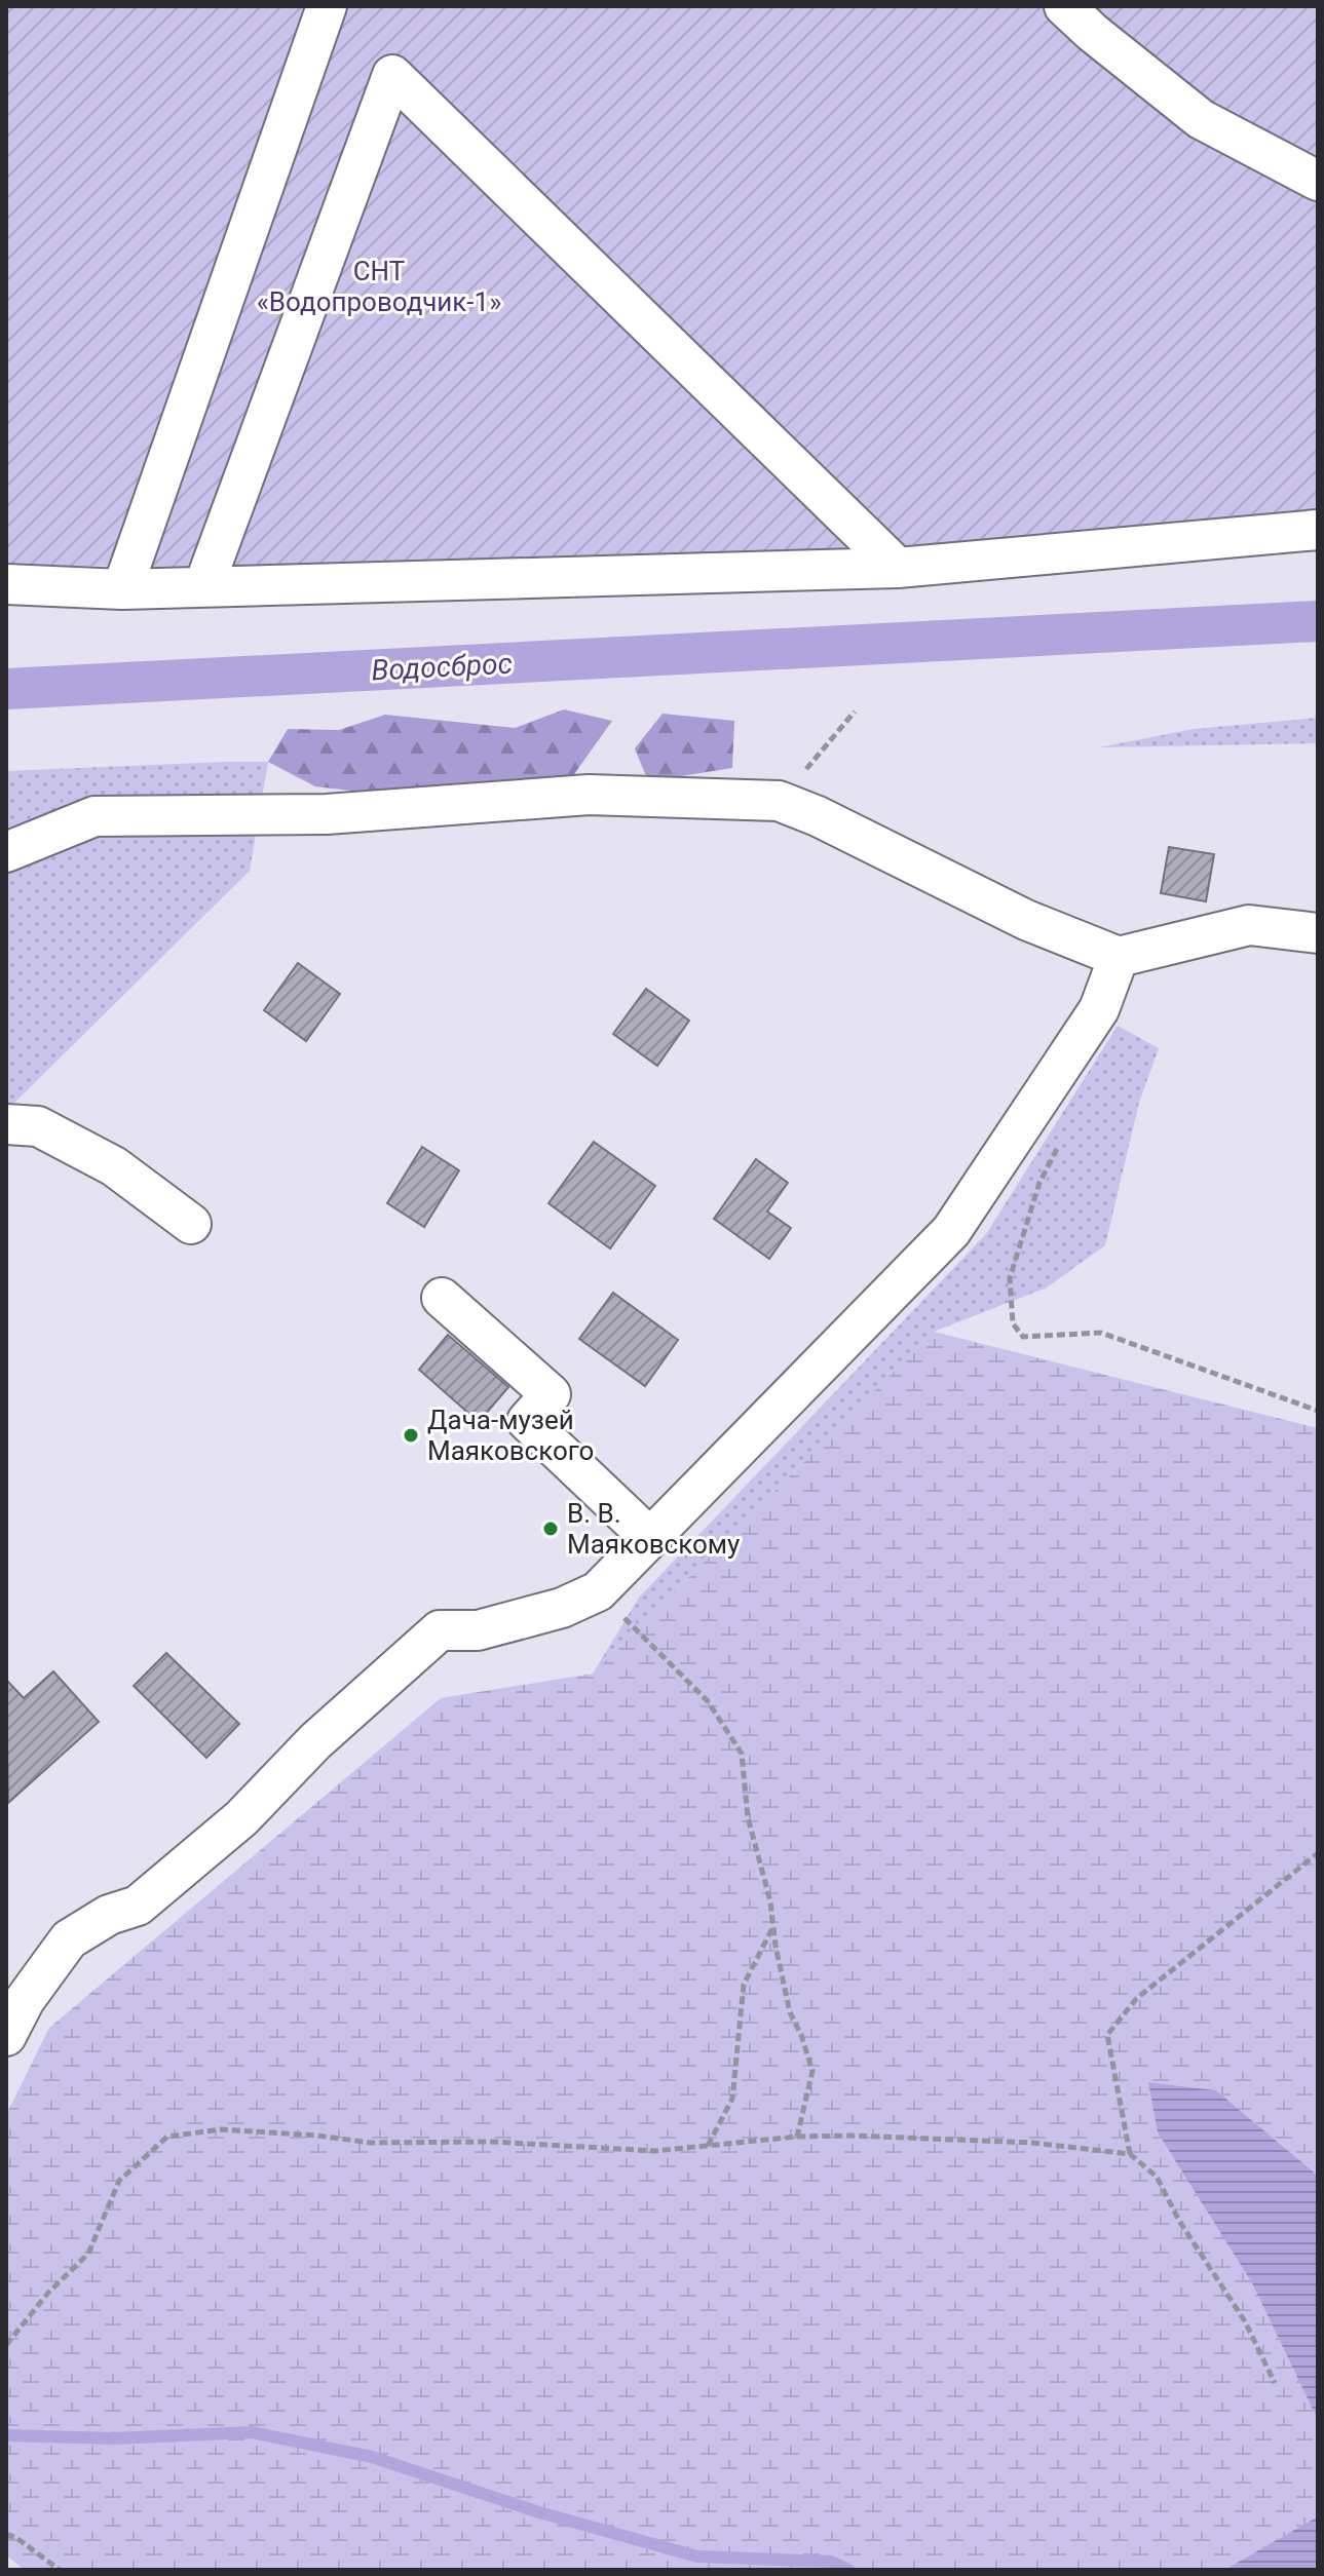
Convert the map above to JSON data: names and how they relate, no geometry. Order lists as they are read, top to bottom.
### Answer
{
  "water": ["Водосброс"],
  "parks": ["СНТ «Водопроводчик-1»"],
  "places": ["Дача-музей Маяковского", "В. В. Маяковскому"]
}
